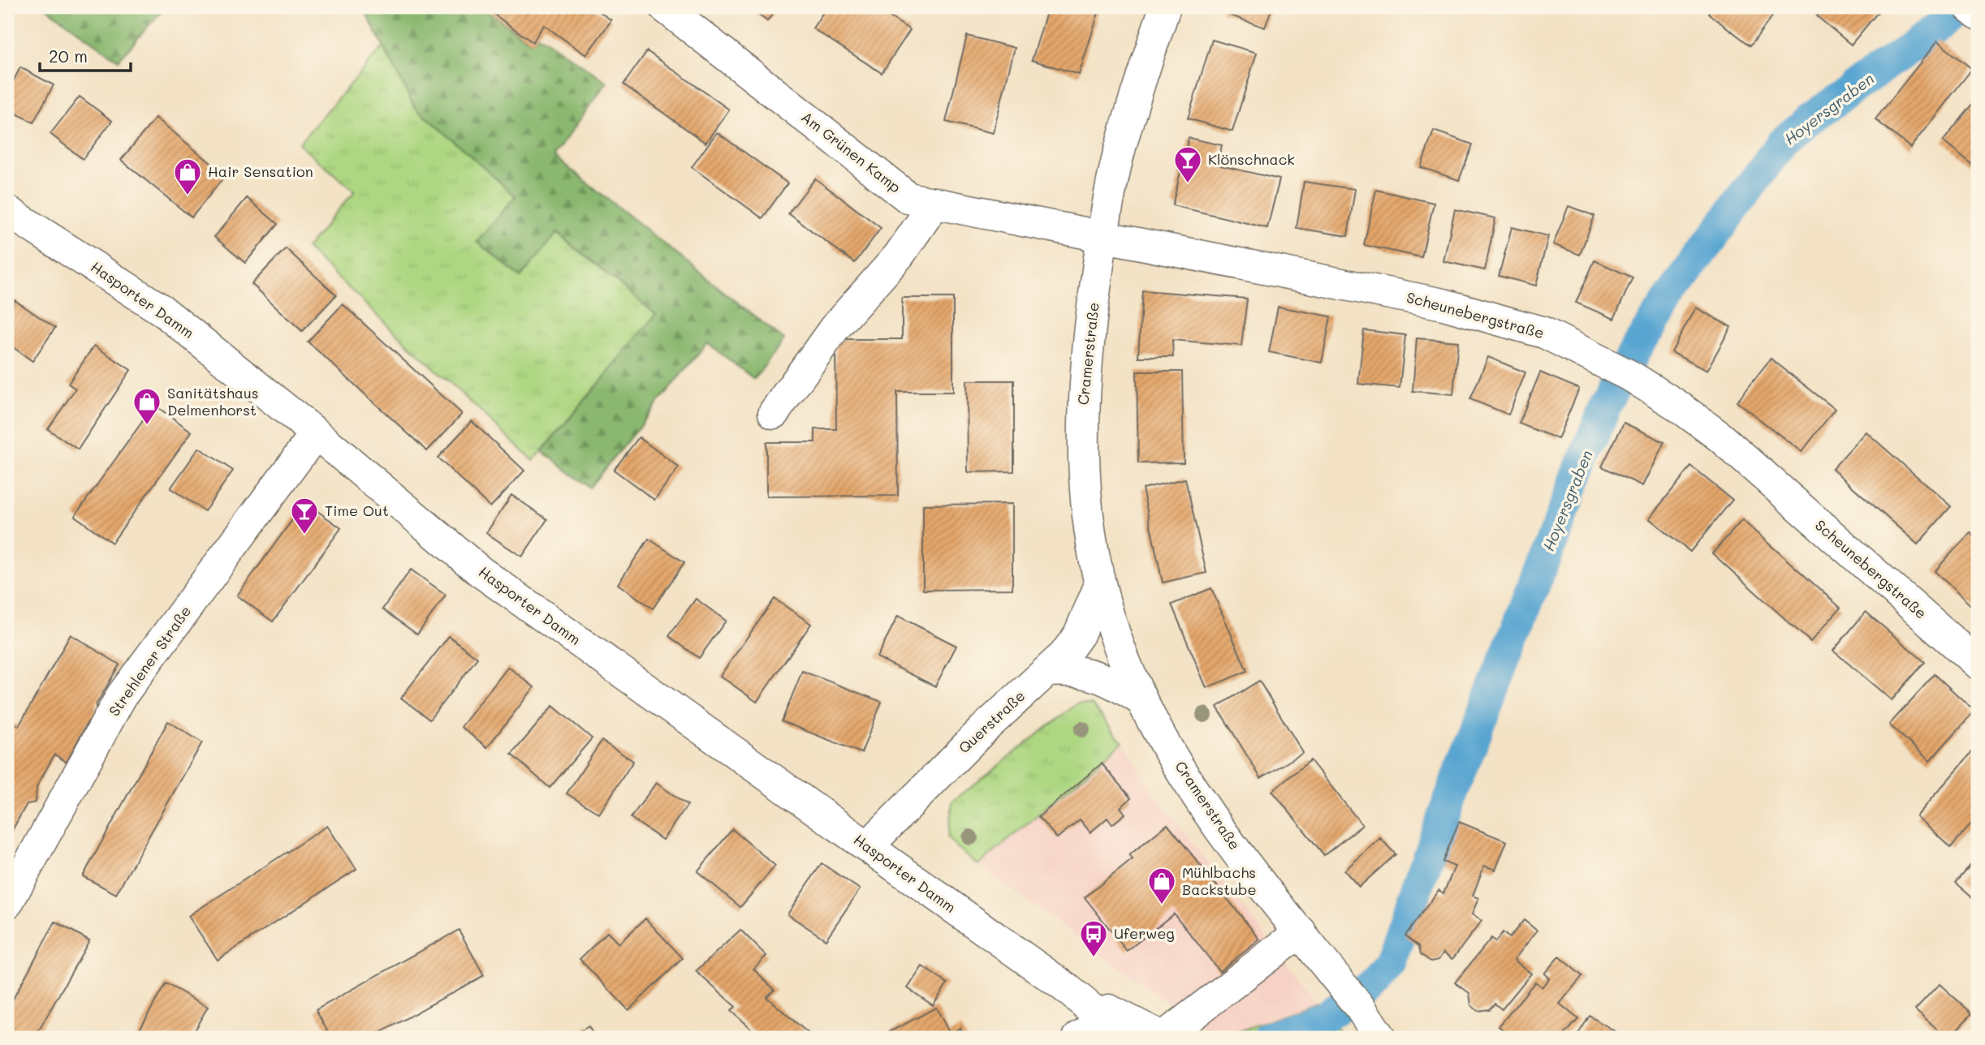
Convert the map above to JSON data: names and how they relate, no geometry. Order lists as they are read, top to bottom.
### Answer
{
  "streets": {
    "main road": [
      "Am Grünen Kamp",
      "Hasporter Damm",
      "Scheunebergstraße",
      "Cramerstraße",
      "Strehlener Straße",
      "Querstraße"
    ]
  },
  "crossings": [
    ["Am Grünen Kamp", "Scheunebergstraße"],
    ["Am Grünen Kamp", "Cramerstraße"],
    ["Hasporter Damm", "Strehlener Straße"],
    ["Hasporter Damm", "Querstraße"],
    ["Scheunebergstraße", "Cramerstraße"],
    ["Cramerstraße", "Querstraße"]
  ],
  "water": ["Hoyersgraben"],
  "places": {
    "bar": ["Klönschnack", "Time Out"],
    "shop": ["Hair Sensation", "Sanitätshaus Delmenhorst", "Mühlbachs Backstube"],
    "bus stop": ["Uferweg"]
  },
  "scale_bar": "20 m"
}
